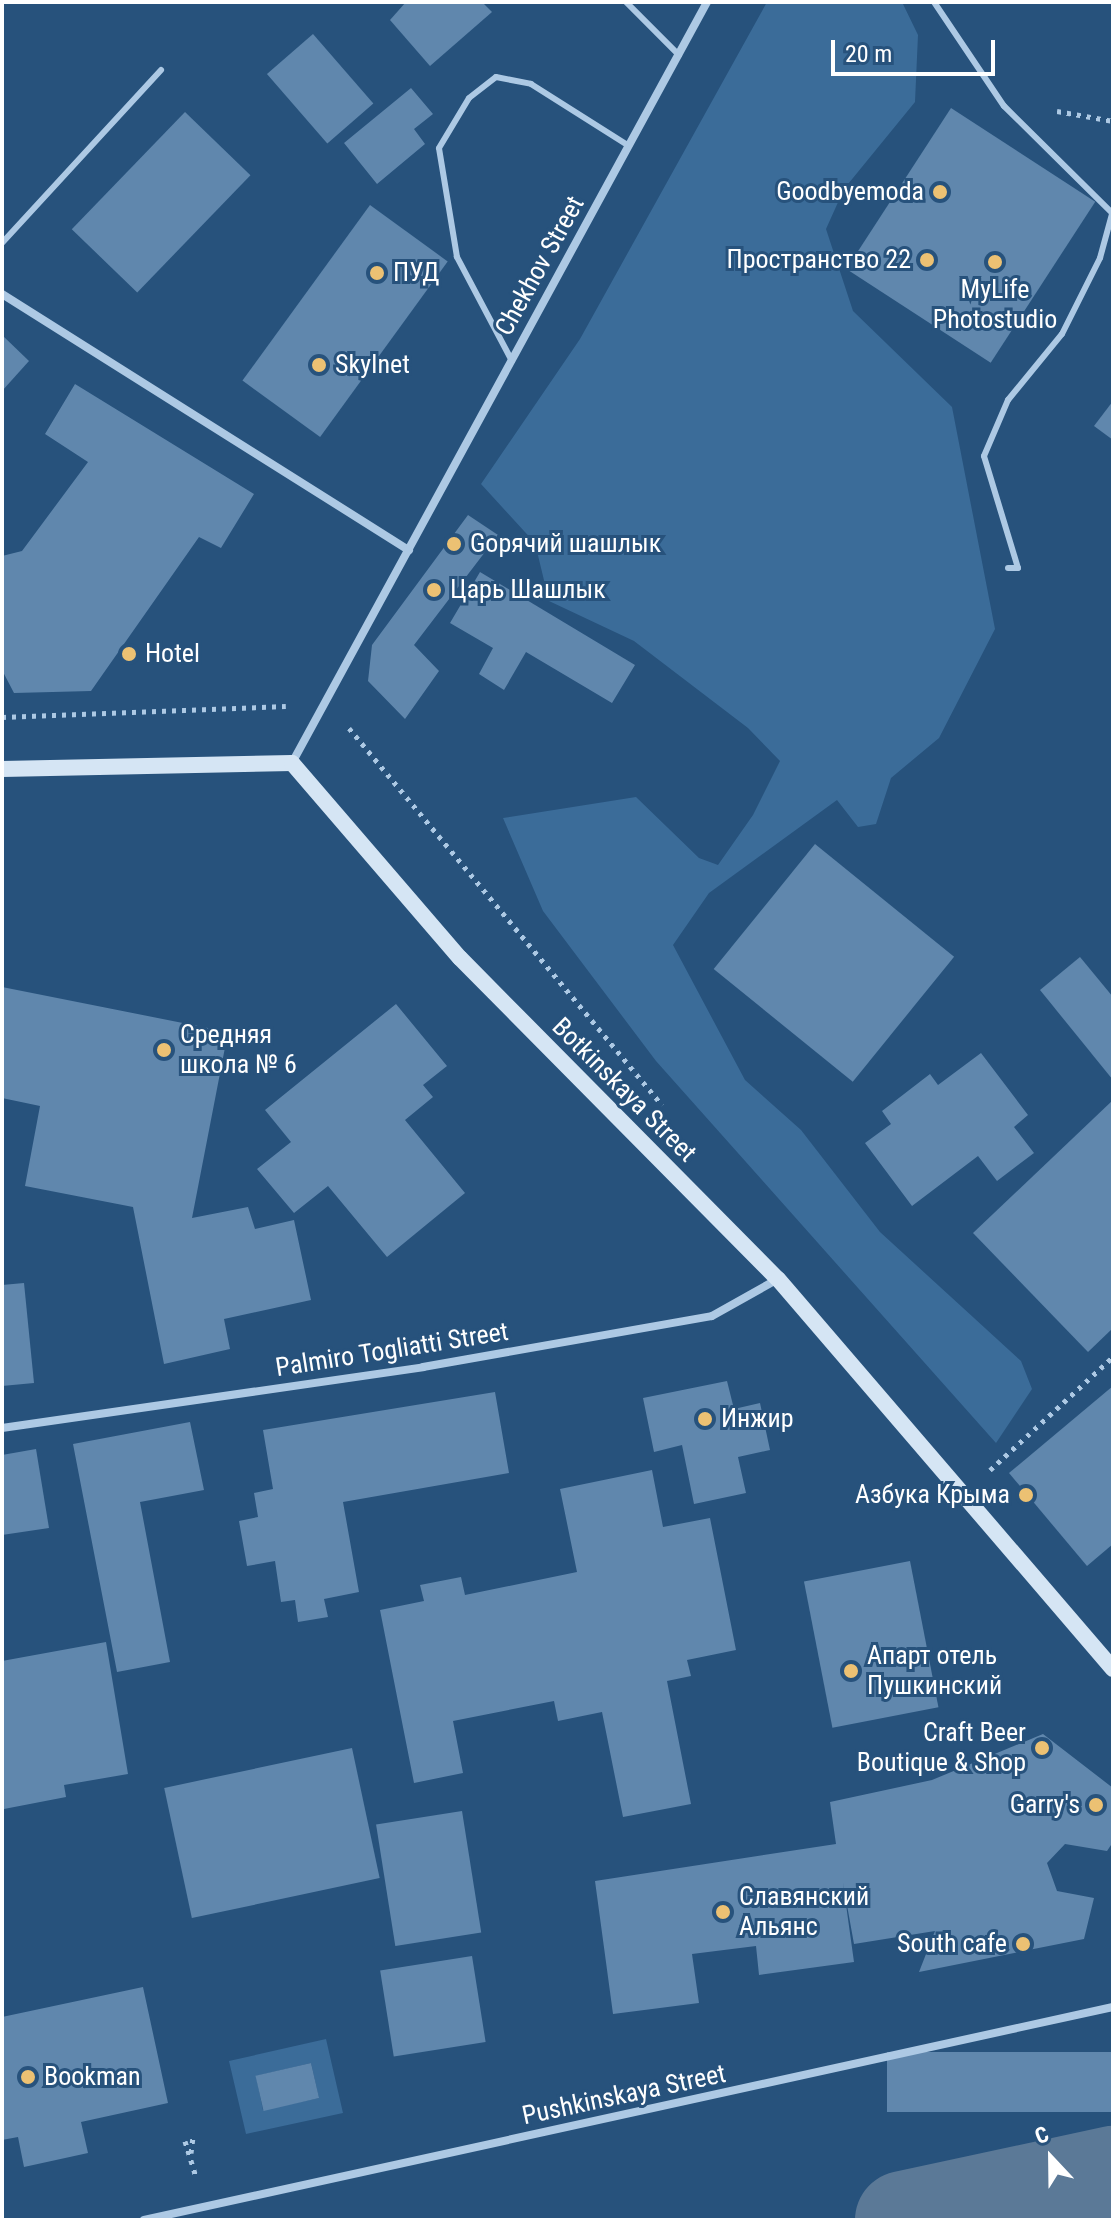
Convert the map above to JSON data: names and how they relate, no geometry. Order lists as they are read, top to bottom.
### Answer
{
  "streets": {
    "main road": ["Botkinskaya Street"],
    "street": ["Chekhov Street", "Palmiro Togliatti Street", "Pushkinskaya Street"]
  },
  "crossings": [
    ["Chekhov Street", "Botkinskaya Street"],
    ["Botkinskaya Street", "Palmiro Togliatti Street"]
  ],
  "places": [
    "Goodbyemoda",
    "Пространство 22",
    "MyLife Photostudio",
    "ПУД",
    "SkyInet",
    "Goрячий шашлык",
    "Царь Шашлык",
    "Hotel",
    "Средняя школа № 6",
    "Инжир",
    "Азбука Крыма",
    "Апарт отель Пушкинский",
    "Craft Beer Boutique & Shop",
    "Garry's",
    "Славянский Альянс",
    "South cafe",
    "Bookman"
  ],
  "scale_bar": "20 m",
  "north": "top"
}
